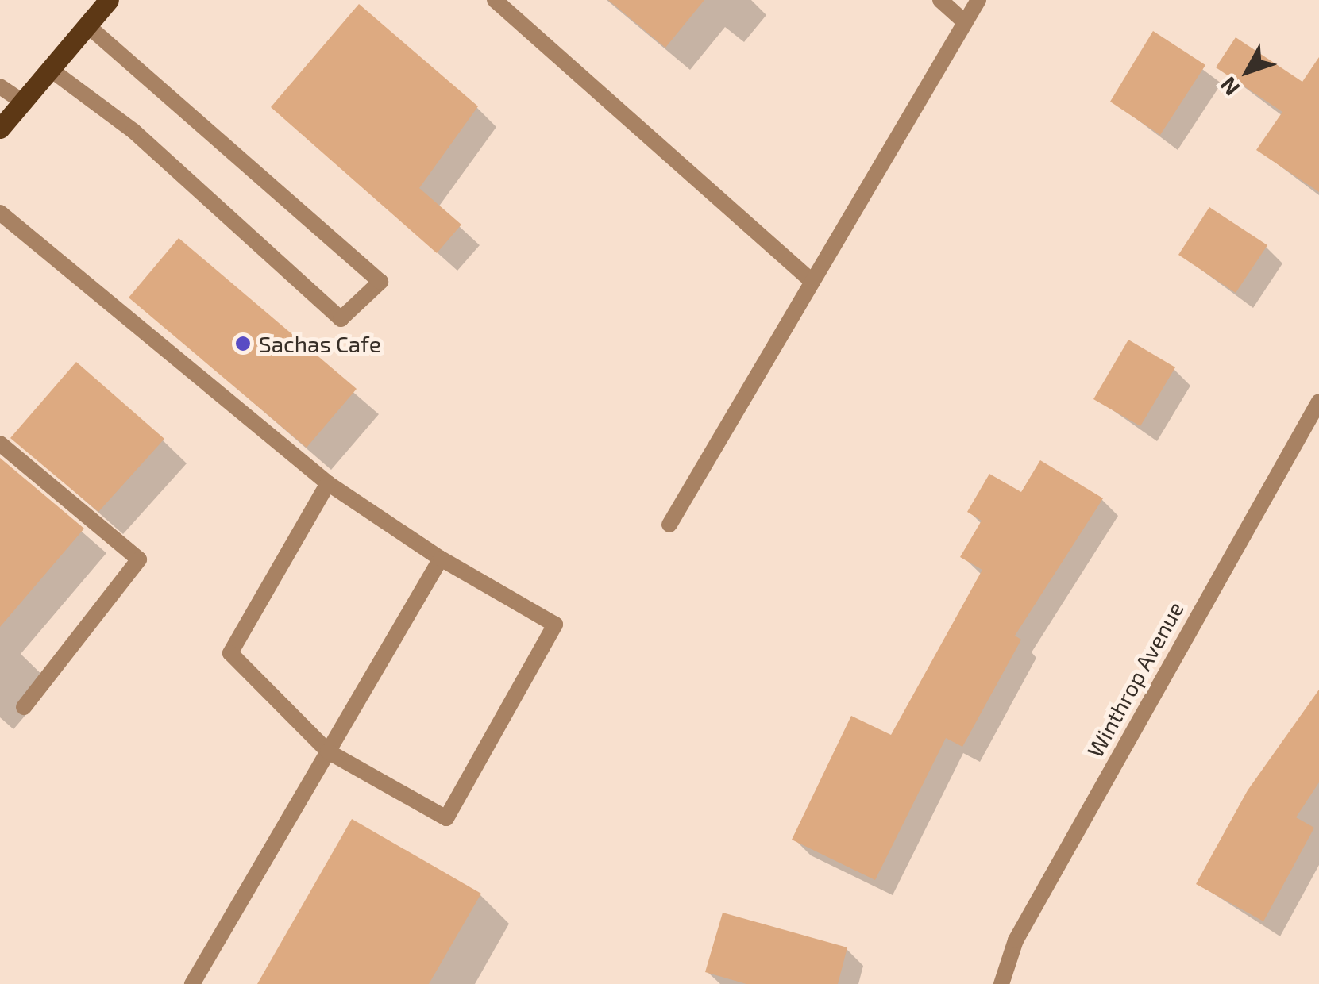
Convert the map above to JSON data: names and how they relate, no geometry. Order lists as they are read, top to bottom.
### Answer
{
  "streets": {
    "street": ["Winthrop Avenue"]
  },
  "places": ["Sachas Cafe"],
  "north": "bottom left"
}
